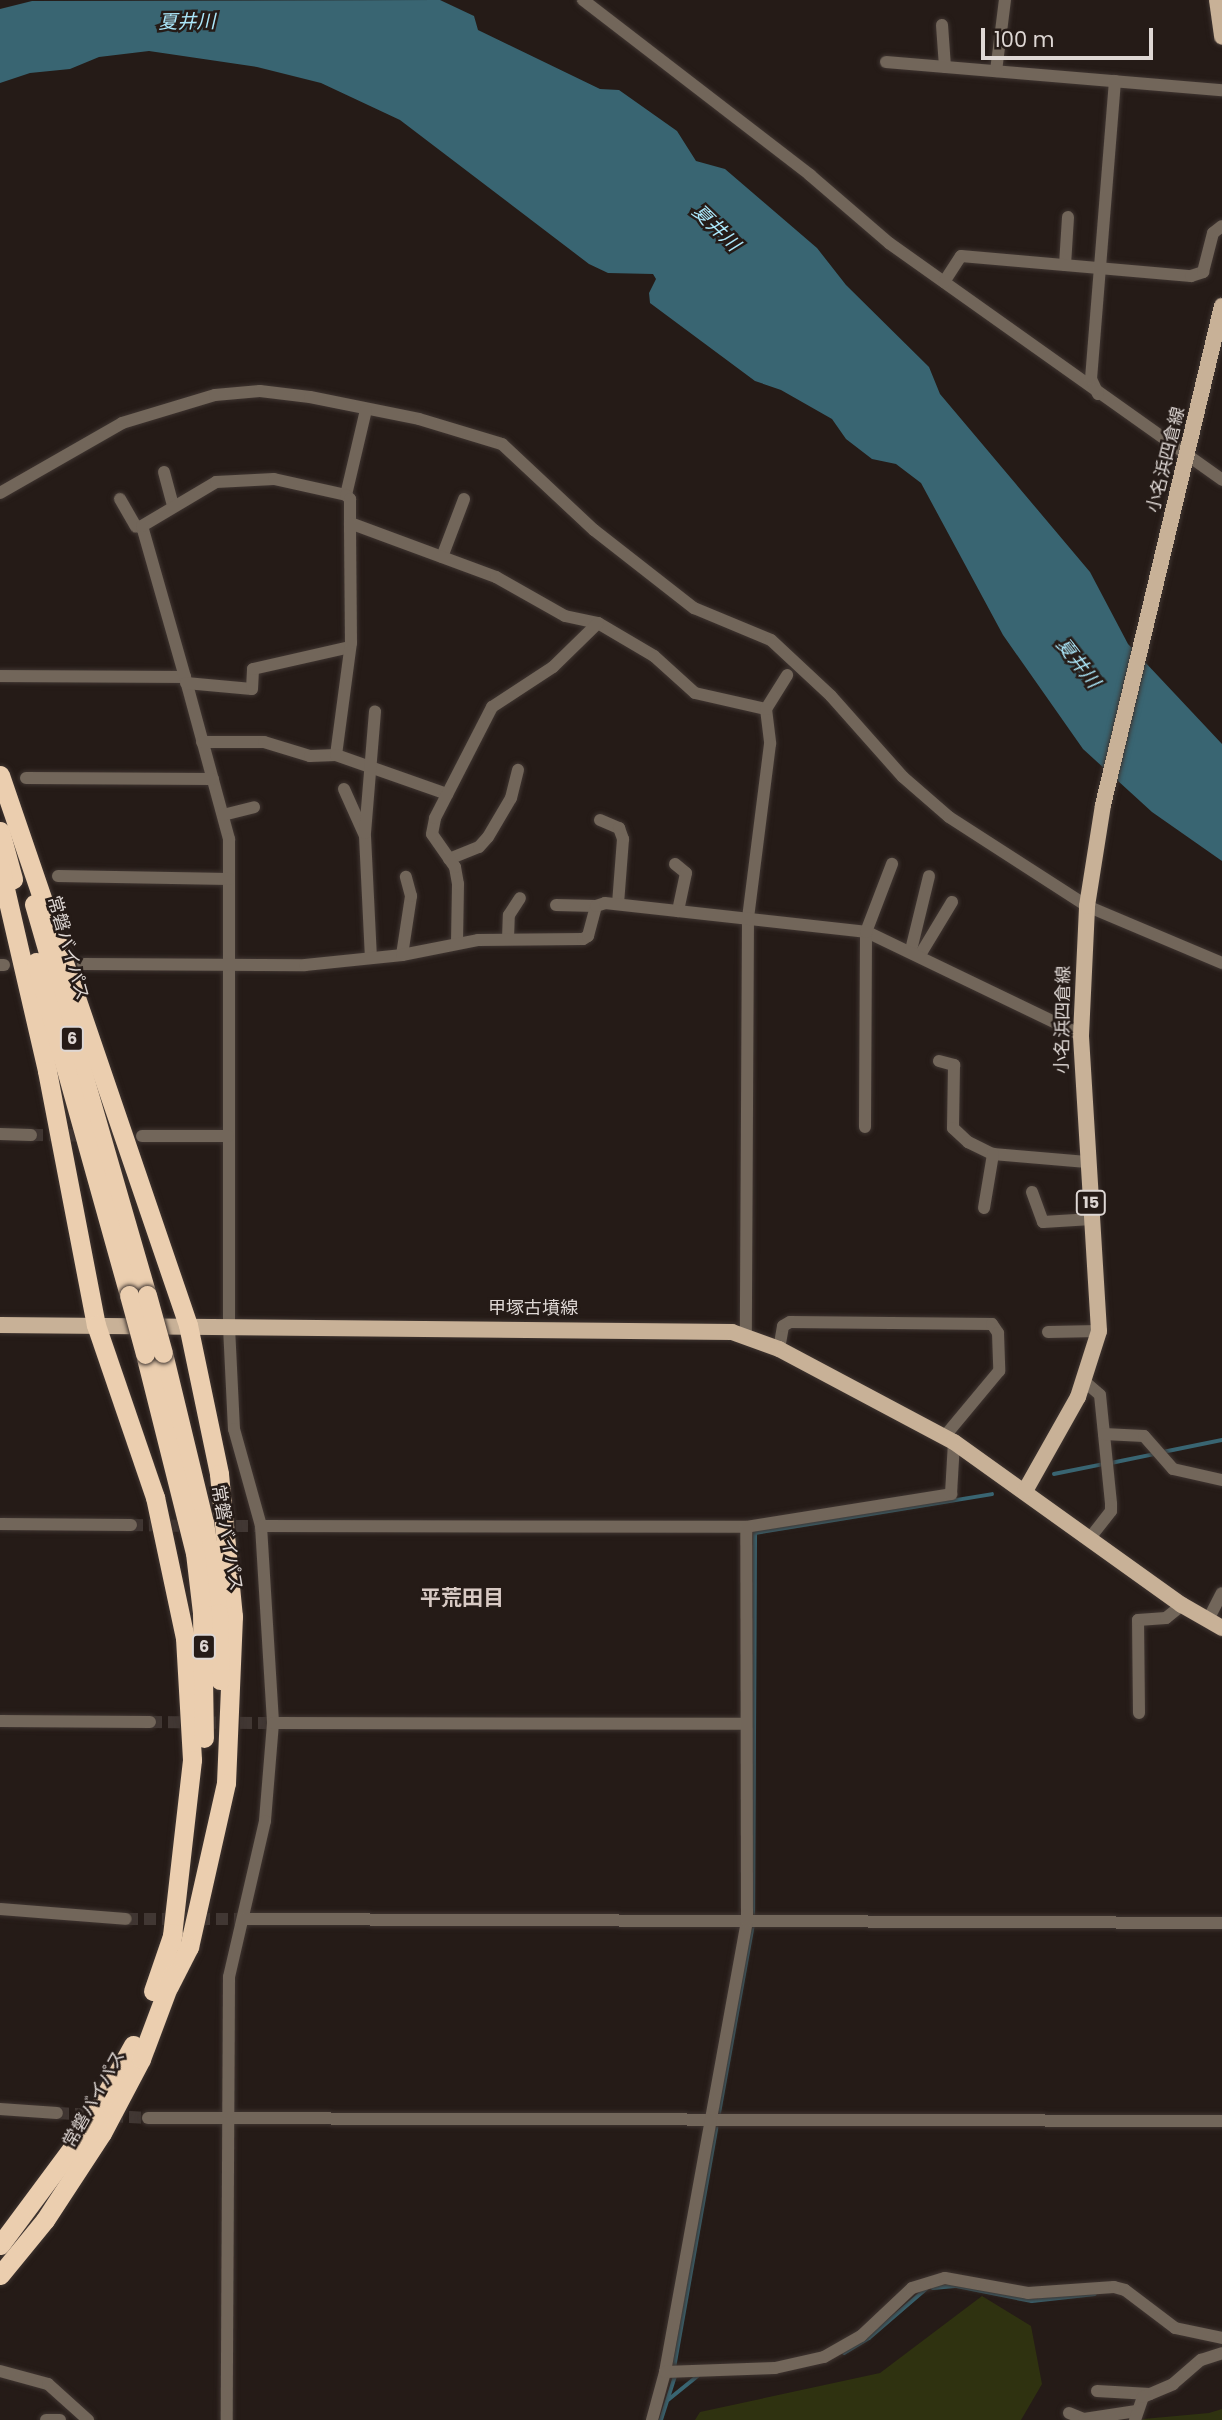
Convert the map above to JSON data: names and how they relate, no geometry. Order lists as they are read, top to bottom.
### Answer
{
  "streets": {
    "highway": ["常磐バイパス", "6"],
    "main road": ["小名浜四倉線", "15", "甲塚古墳線"]
  },
  "crossings": [
    ["小名浜四倉線", "甲塚古墳線"]
  ],
  "districts": ["平荒田目"],
  "water": ["夏井川"],
  "scale_bar": "100 m"
}
